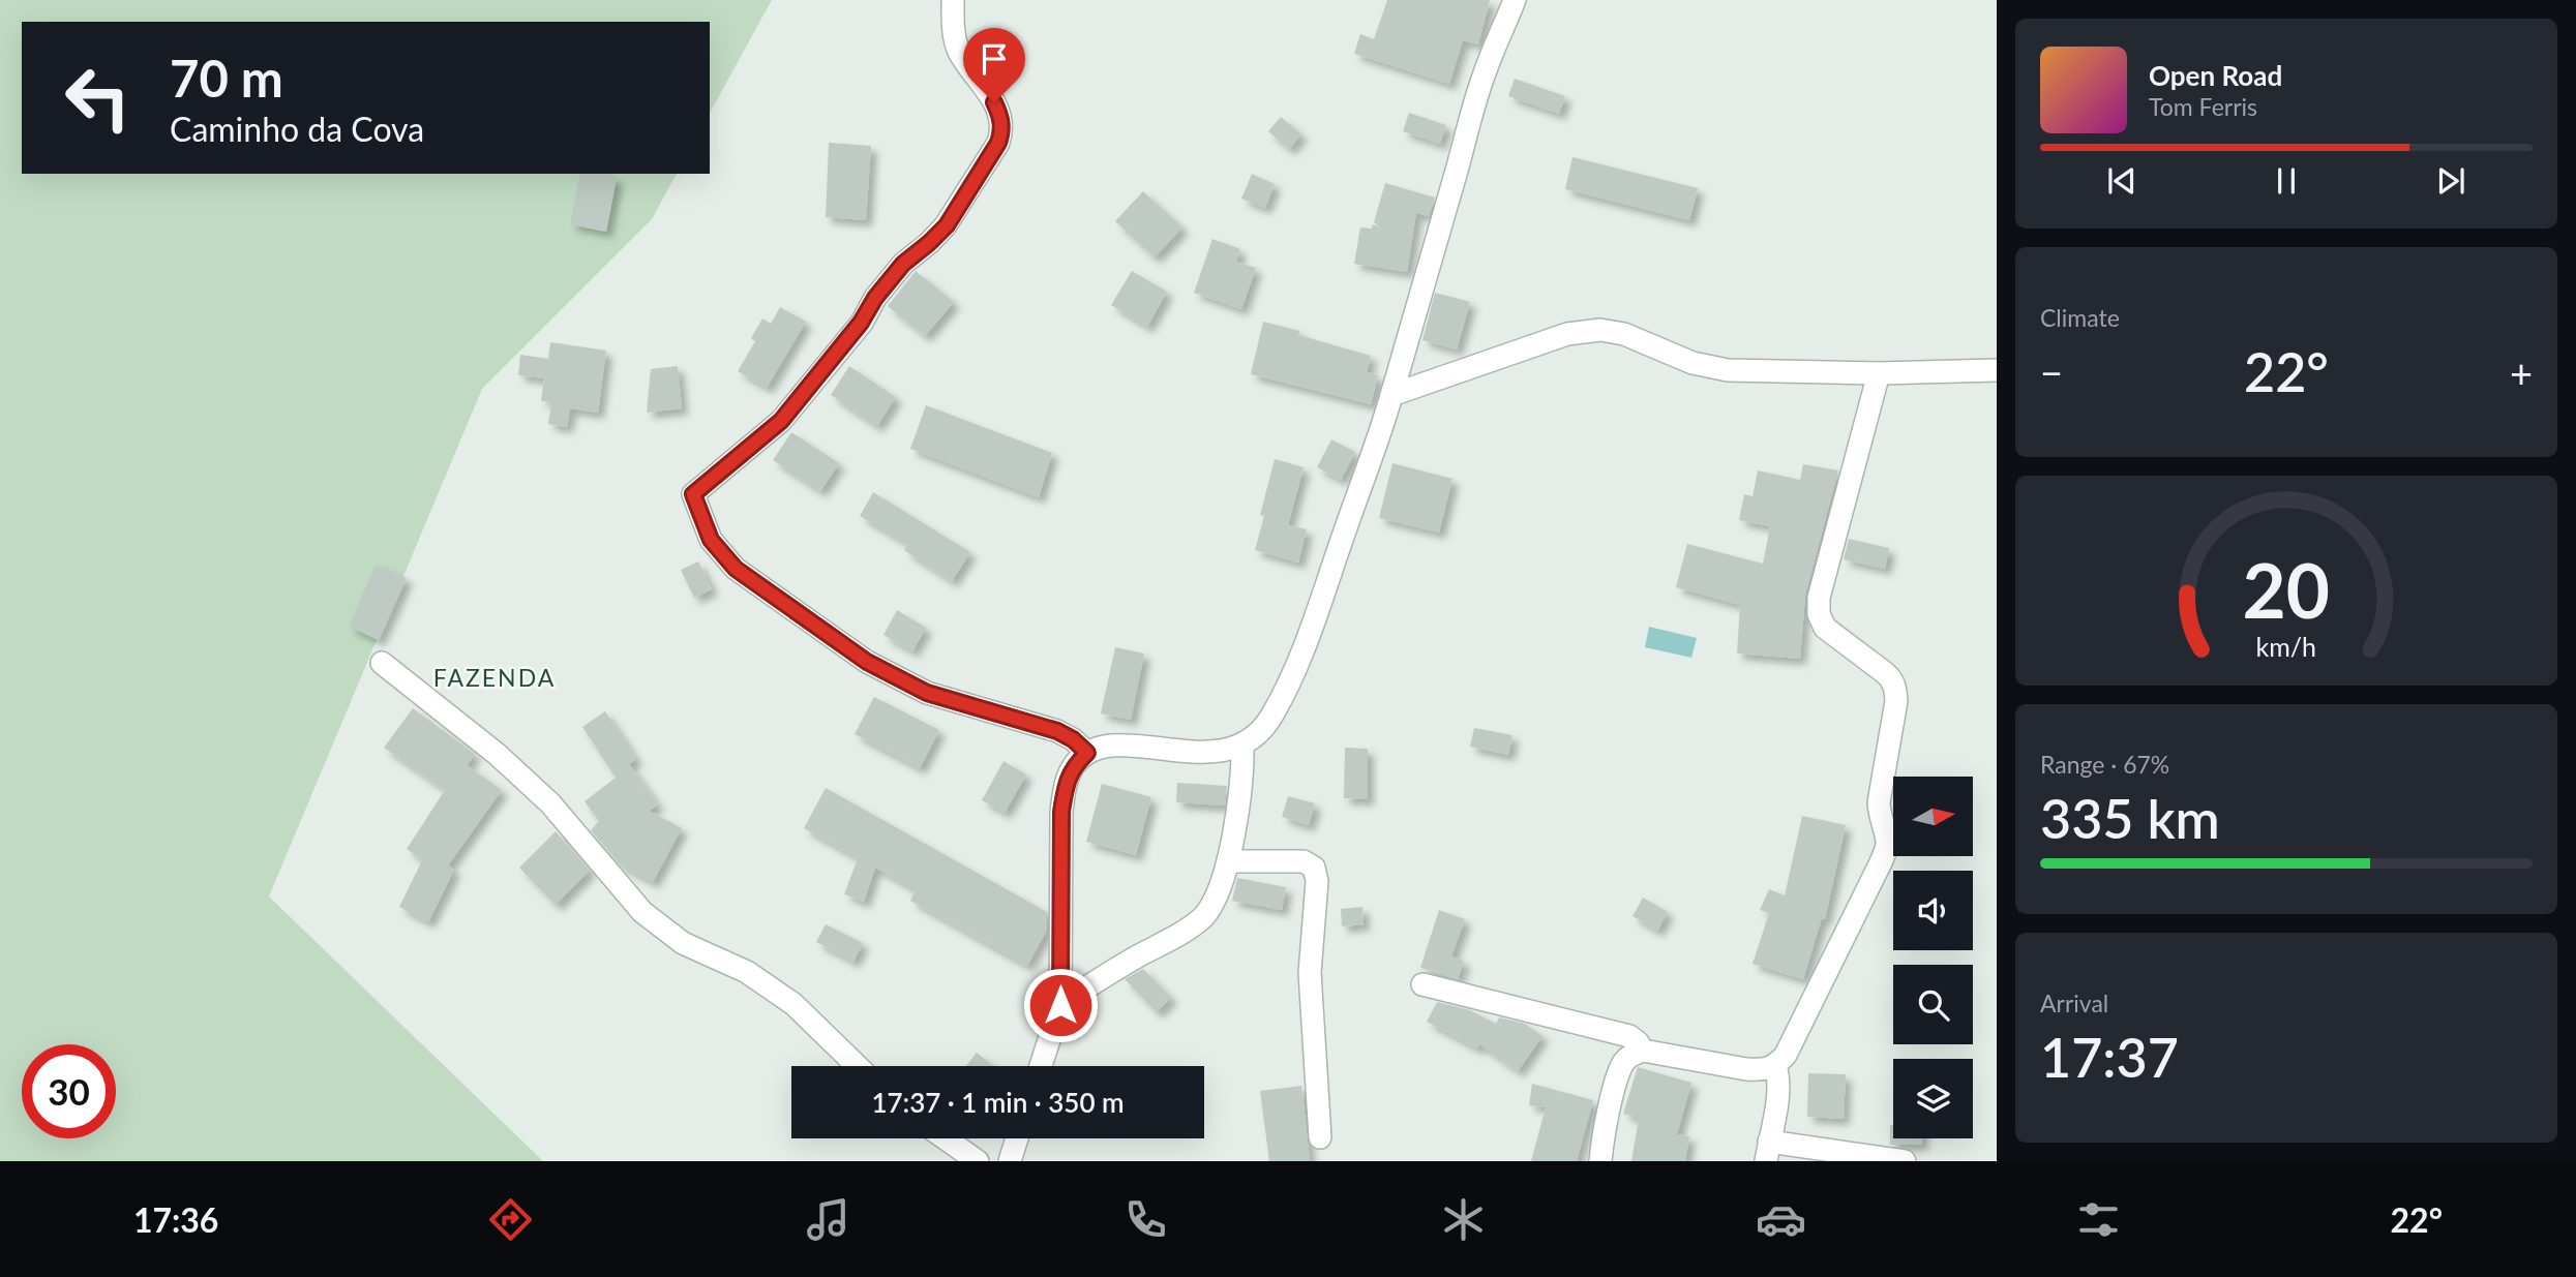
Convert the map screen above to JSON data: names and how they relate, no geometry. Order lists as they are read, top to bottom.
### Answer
{
  "districts": ["FAZENDA"],
  "north": "right",
  "page": {
    "turn": ["70 m", "Caminho da Cova"],
    "song": ["Open Road", "Tom Ferris"],
    "tile": [
      "Climate",
      ["Range · 67%", "335 km"],
      ["Arrival", "17:37"]
    ],
    "heat": ["−", "22°", "+"],
    "limit": "30",
    "trip": "17:37 · 1 min · 350 m",
    "tabs": ["17:36", "22°"],
    "gauge": ["20", "km/h"]
  }
}
